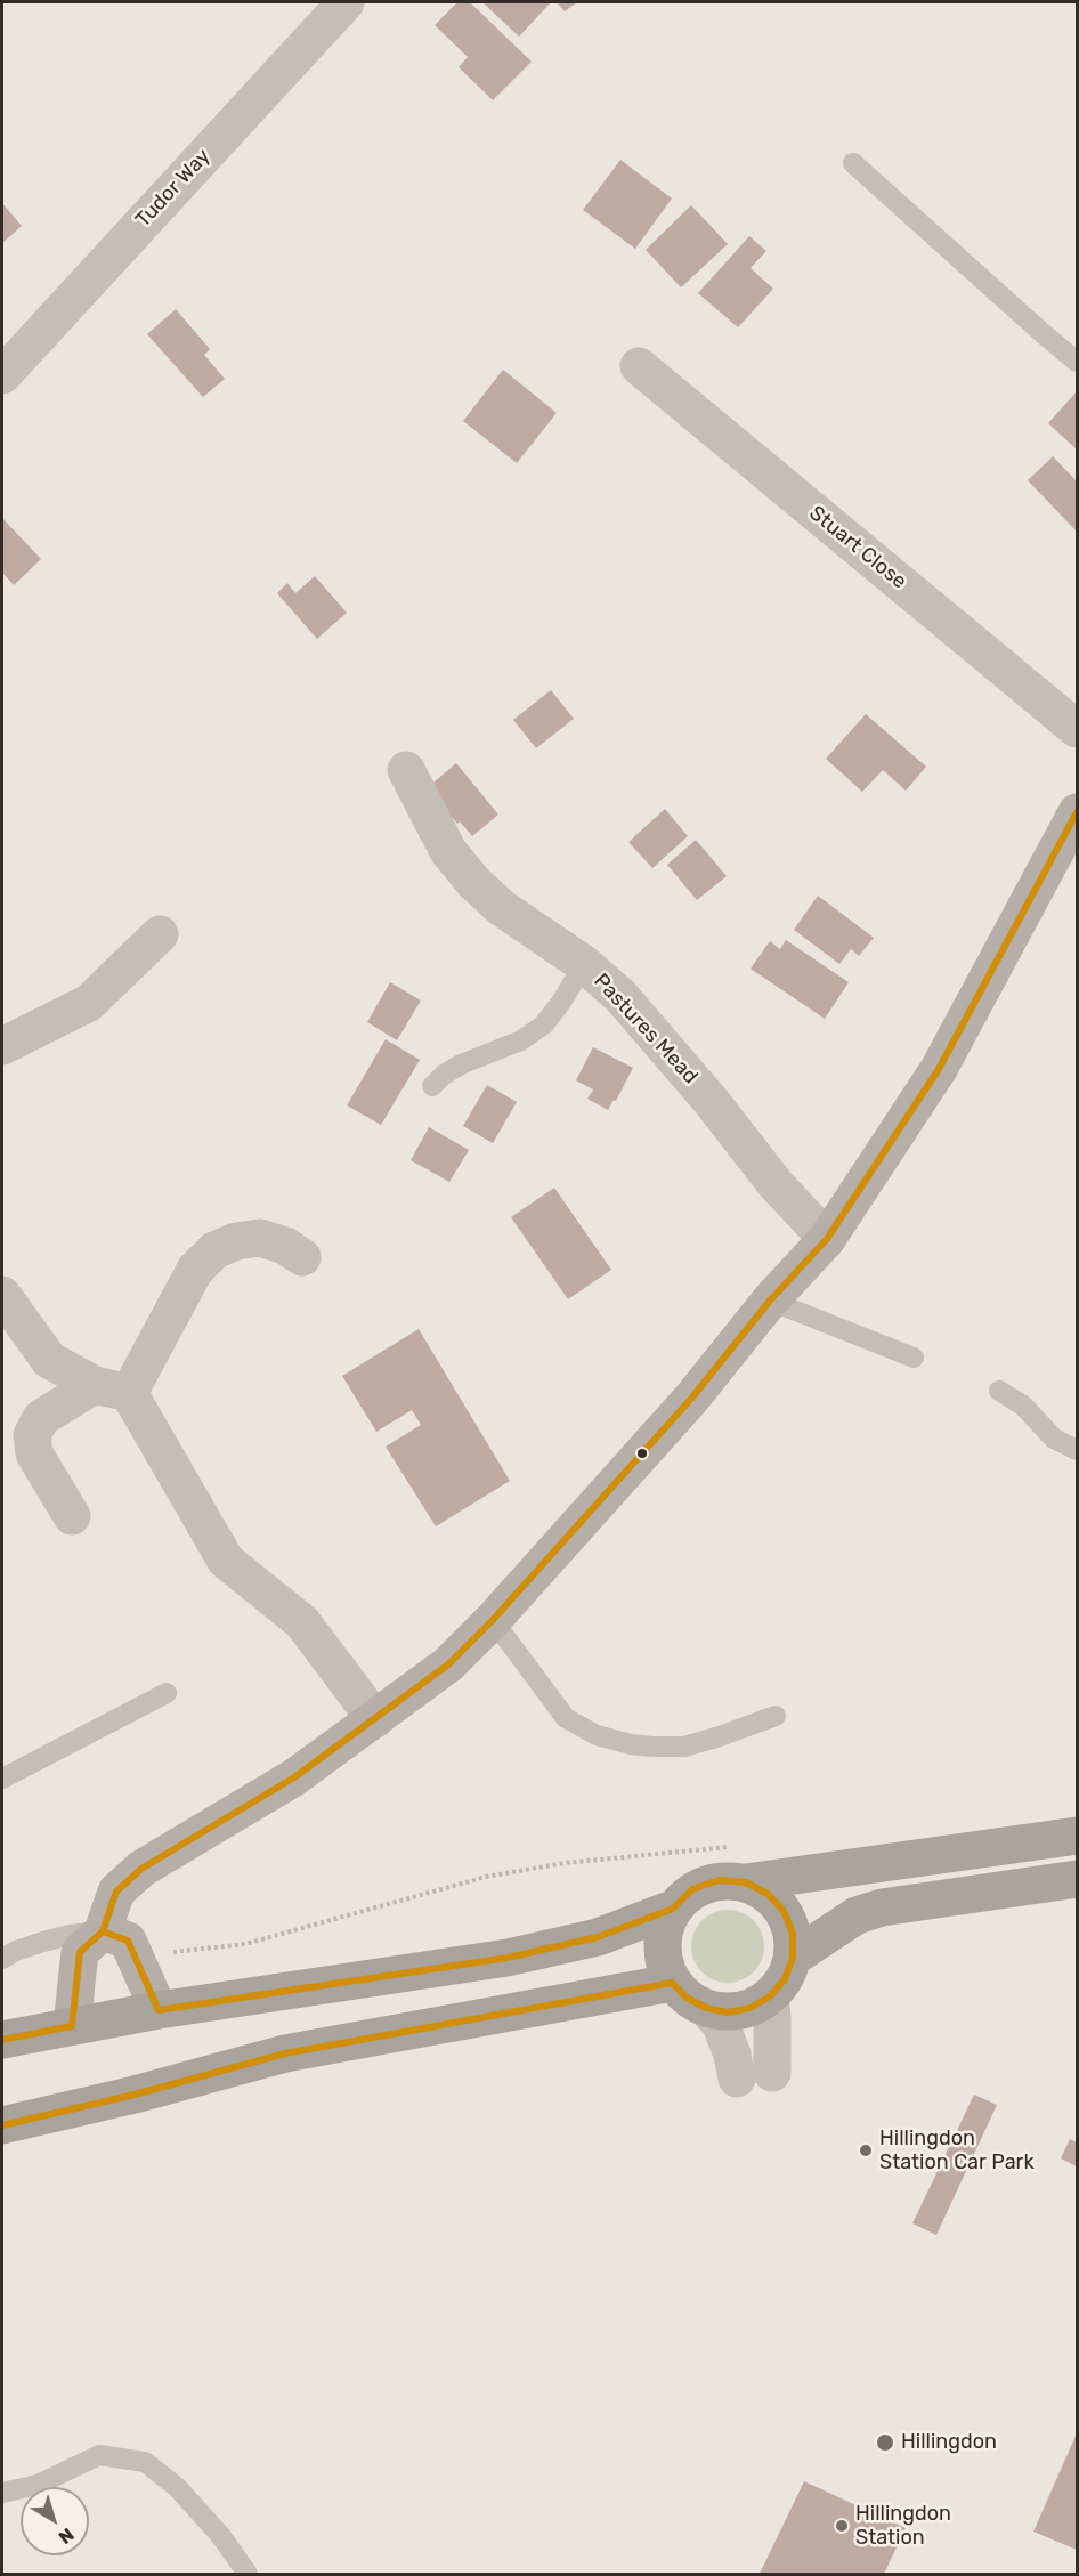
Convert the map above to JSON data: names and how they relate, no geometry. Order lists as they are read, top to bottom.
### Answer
{
  "streets": {
    "street": ["Tudor Way", "Stuart Close", "Pastures Mead"]
  },
  "places": ["Hillingdon Station Car Park", "Hillingdon", "Hillingdon Station"],
  "north": "bottom right"
}
